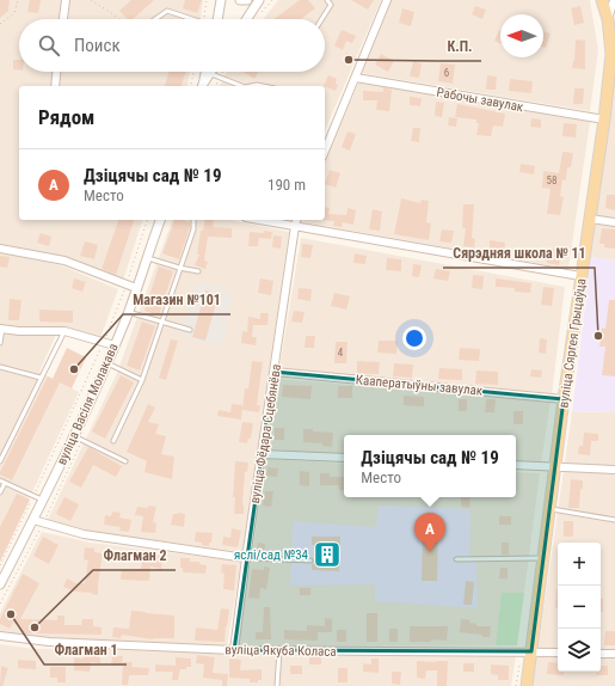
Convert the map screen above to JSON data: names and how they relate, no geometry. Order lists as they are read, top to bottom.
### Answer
{
  "streets": {
    "main road": ["вуліца Сяргея Грыцаўца"],
    "street": [
      "Рабочы завулак",
      "Кааператыўны завулак",
      "вуліца Васіля Молакава",
      "вуліца Фёдара Сцебянёва",
      "вуліца Якуба Коласа"
    ]
  },
  "crossings": [
    ["Рабочы завулак", "вуліца Сяргея Грыцаўца"],
    ["вуліца Сяргея Грыцаўца", "Кааператыўны завулак"],
    ["вуліца Сяргея Грыцаўца", "вуліца Якуба Коласа"],
    ["Кааператыўны завулак", "вуліца Фёдара Сцебянёва"],
    ["вуліца Фёдара Сцебянёва", "вуліца Якуба Коласа"]
  ],
  "places": {
    "other": [
      "К.П.",
      "Сярэдняя школа № 11",
      "Магазин №101",
      "Флагман 1",
      "Флагман 2"
    ],
    "building": ["яслі/сад №34"]
  },
  "house_numbers": ["6", "58", "4"],
  "north": "left",
  "page": {
    "search": "Поиск",
    "heading": "Рядом",
    "list": [
      {
        "mark": "A",
        "name": "Дзіцячы сад № 19",
        "note": "Место",
        "value": "190 m"
      }
    ],
    "popup": ["Дзіцячы сад № 19", "Место"],
    "pins": "A",
    "map_buttons": ["+", "−"]
  }
}
